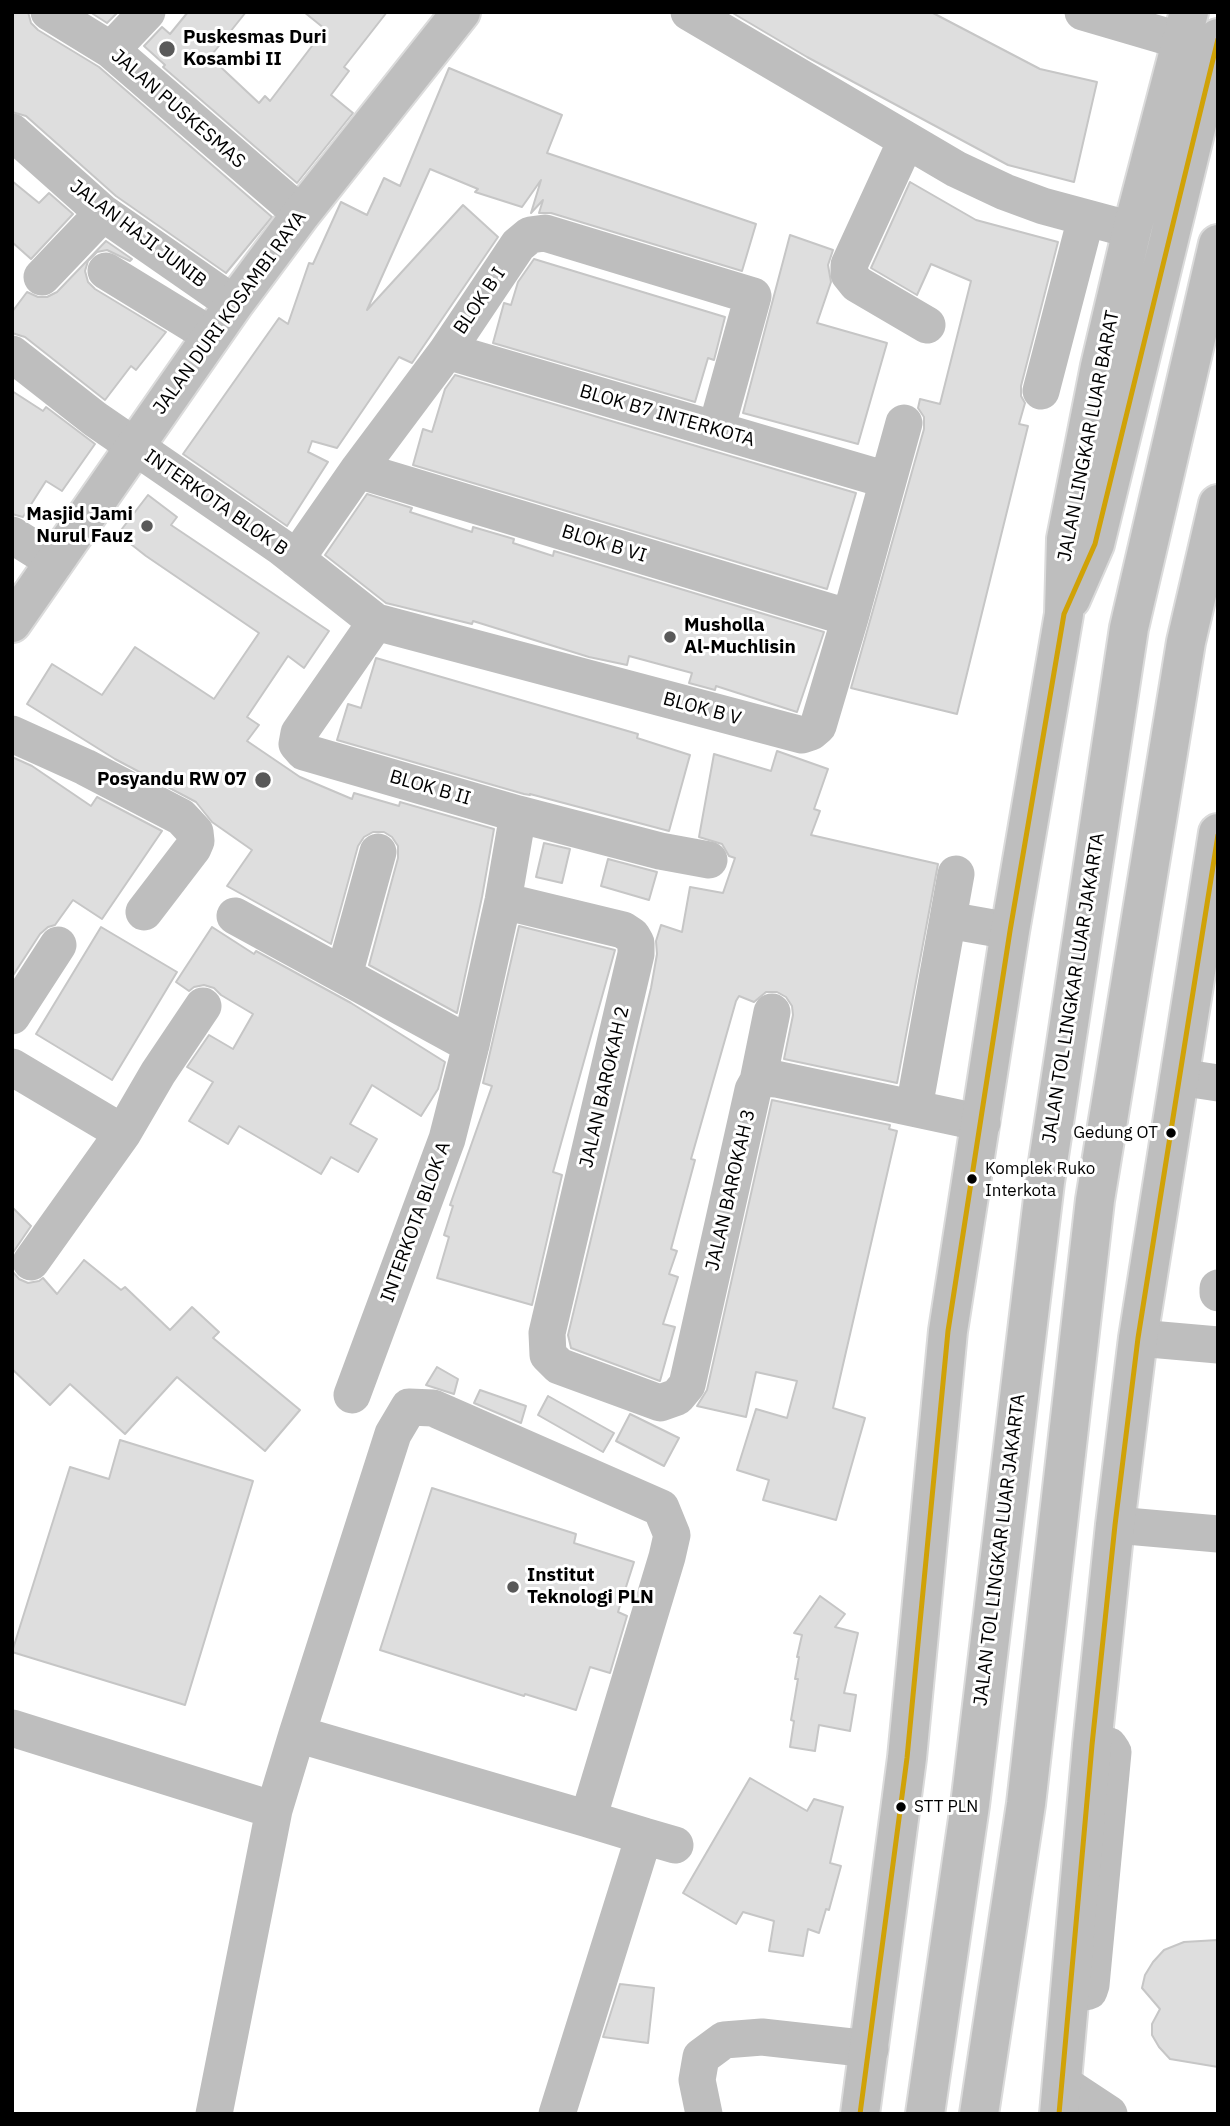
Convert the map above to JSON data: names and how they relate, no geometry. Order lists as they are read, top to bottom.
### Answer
{
  "streets": {
    "main road": ["JALAN DURI KOSAMBI RAYA", "JALAN LINGKAR LUAR BARAT", "JALAN TOL LINGKAR LUAR JAKARTA"],
    "street": [
      "JALAN PUSKESMAS",
      "JALAN HAJI JUNIB",
      "BLOK B I",
      "BLOK B7 INTERKOTA",
      "INTERKOTA BLOK B",
      "BLOK B VI",
      "BLOK B V",
      "BLOK B II",
      "JALAN BAROKAH 2",
      "JALAN BAROKAH 3",
      "INTERKOTA BLOK A"
    ]
  },
  "crossings": [
    ["JALAN PUSKESMAS", "JALAN DURI KOSAMBI RAYA"],
    ["JALAN HAJI JUNIB", "JALAN DURI KOSAMBI RAYA"],
    ["BLOK B I", "BLOK B7 INTERKOTA"],
    ["BLOK B I", "INTERKOTA BLOK B"],
    ["BLOK B I", "BLOK B VI"],
    ["BLOK B I", "BLOK B V"],
    ["JALAN DURI KOSAMBI RAYA", "INTERKOTA BLOK B"],
    ["BLOK B7 INTERKOTA", "BLOK B V"],
    ["INTERKOTA BLOK B", "BLOK B V"],
    ["BLOK B VI", "BLOK B V"],
    ["BLOK B V", "BLOK B II"],
    ["BLOK B II", "INTERKOTA BLOK A"],
    ["JALAN BAROKAH 2", "JALAN BAROKAH 3"],
    ["JALAN BAROKAH 2", "INTERKOTA BLOK A"]
  ],
  "places": [
    "Puskesmas Duri Kosambi II",
    "Masjid Jami Nurul Fauz",
    "Musholla Al-Muchlisin",
    "Posyandu RW 07",
    "Gedung OT",
    "Komplek Ruko Interkota",
    "Institut Teknologi PLN",
    "STT PLN"
  ]
}
